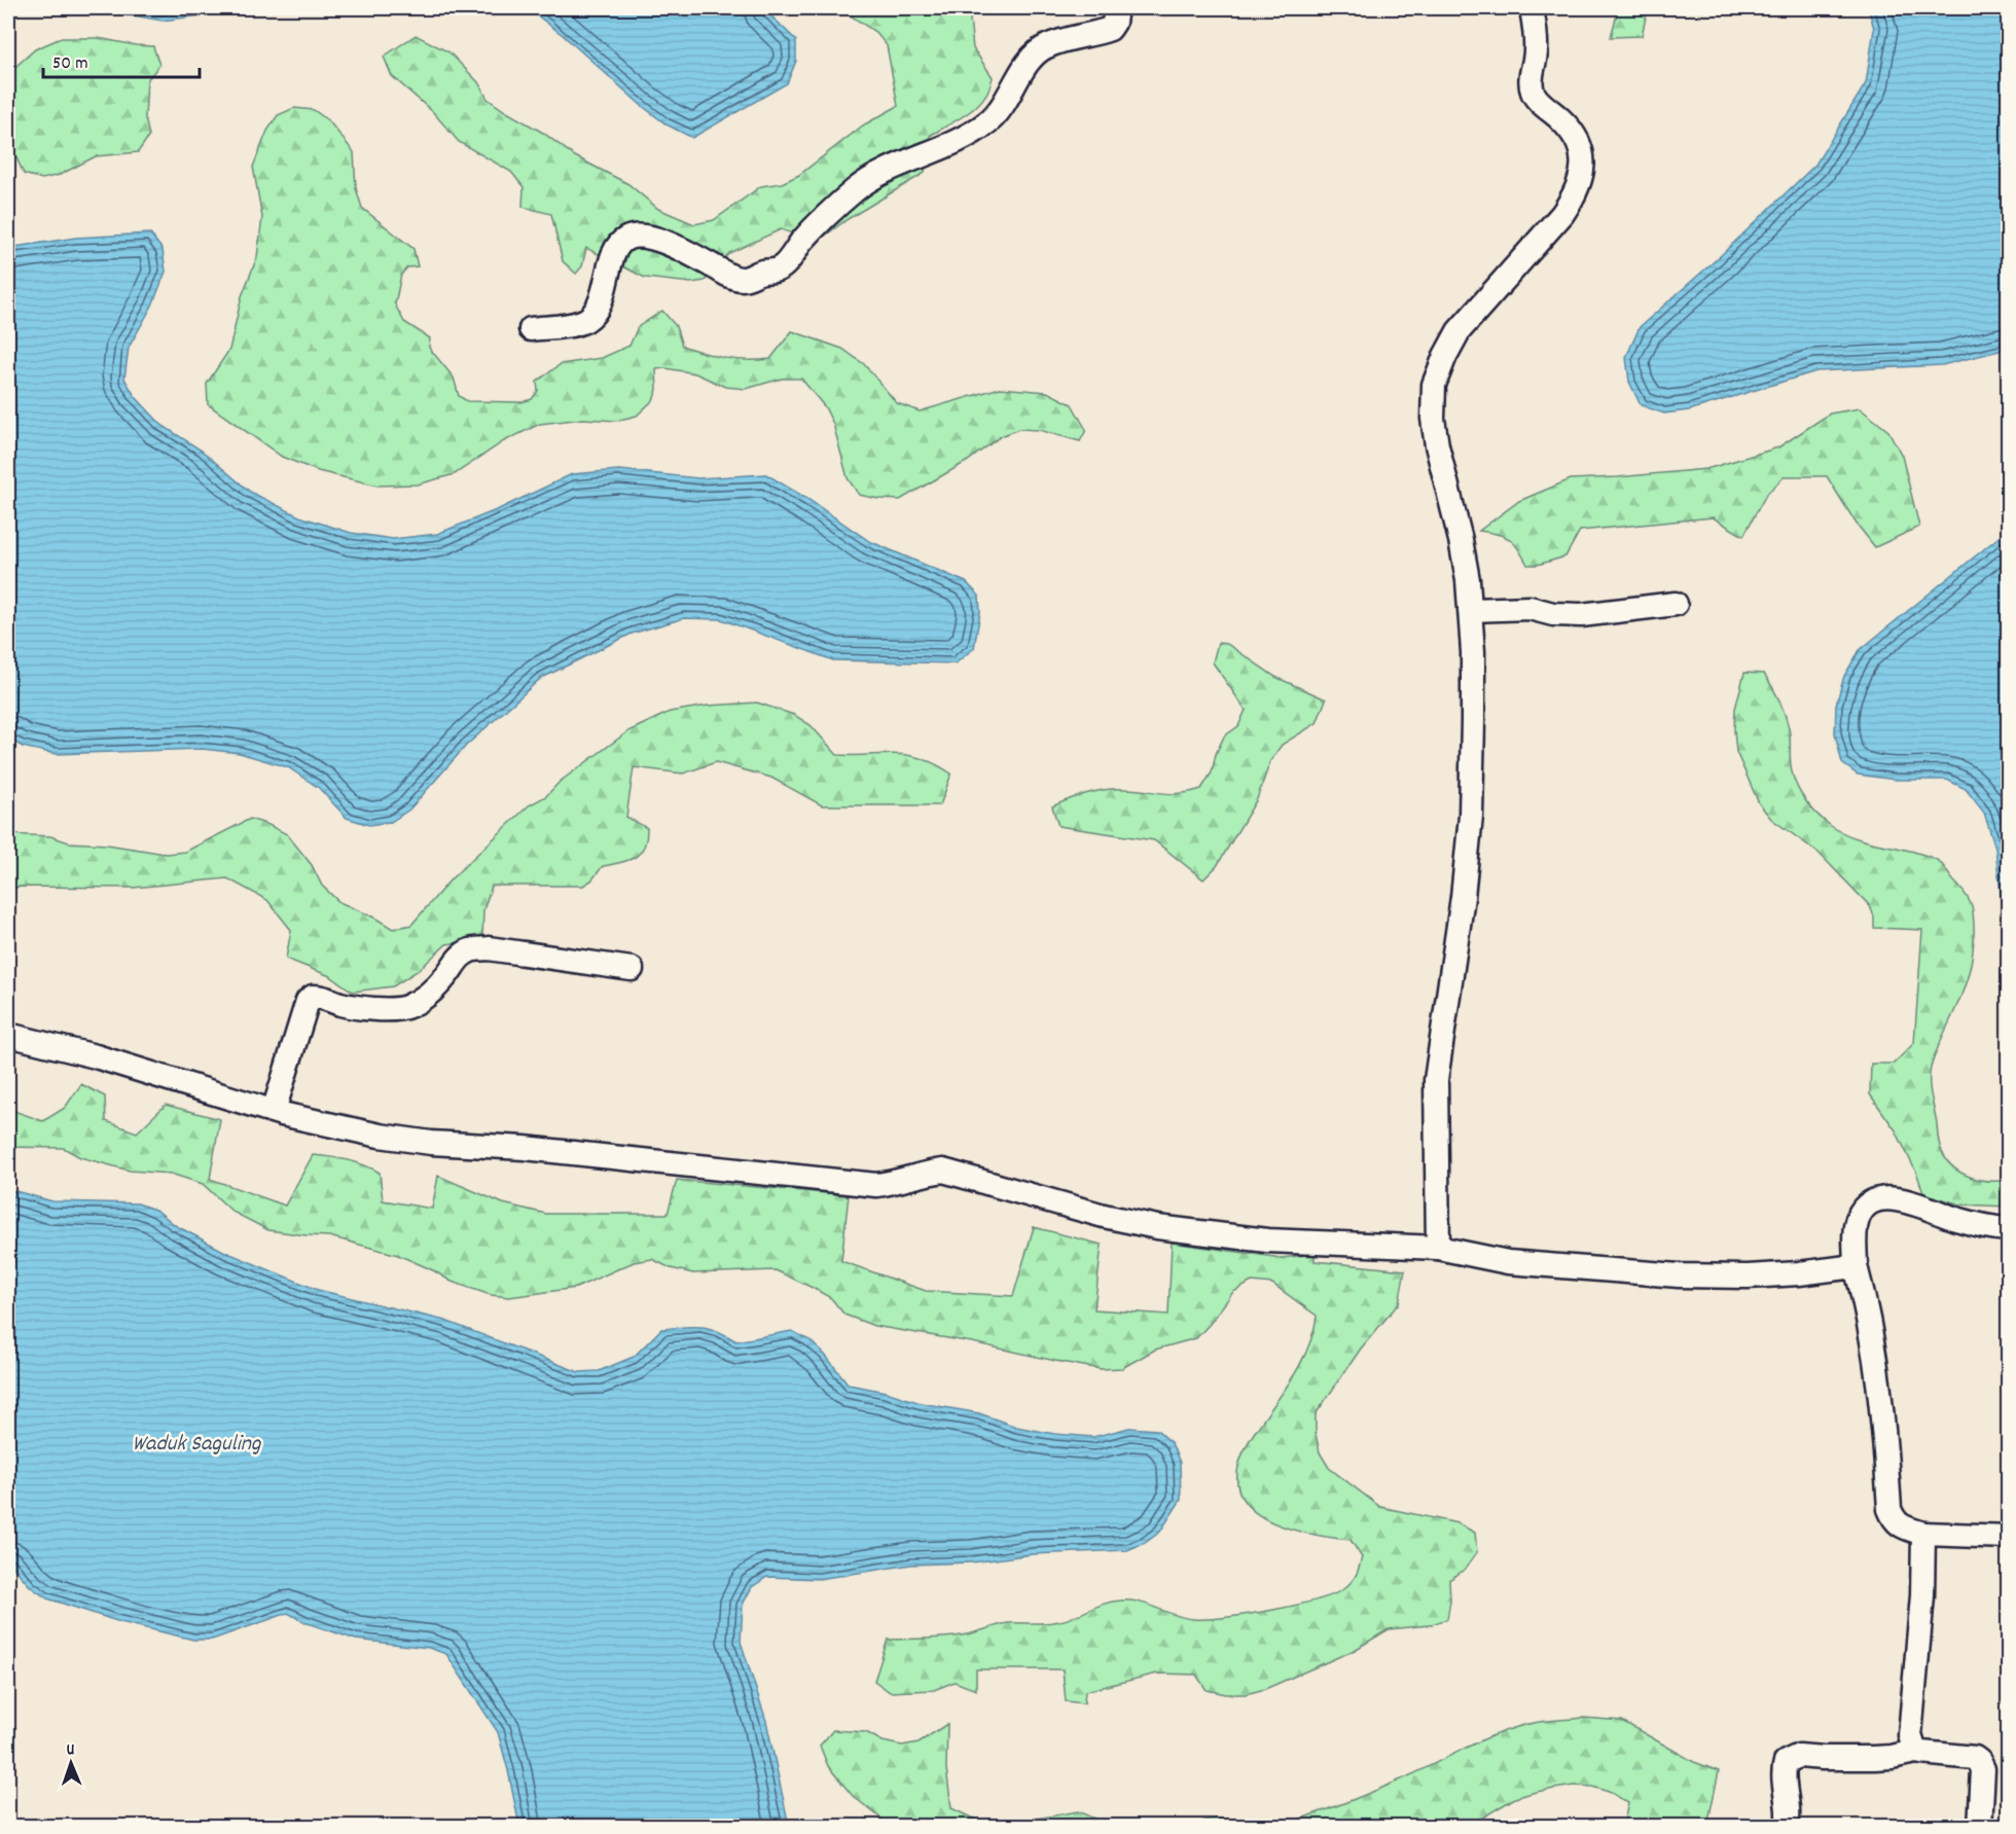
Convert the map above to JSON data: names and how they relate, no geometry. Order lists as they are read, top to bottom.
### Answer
{
  "water": ["Waduk Saguling"],
  "scale_bar": "50 m",
  "north": "top"
}
